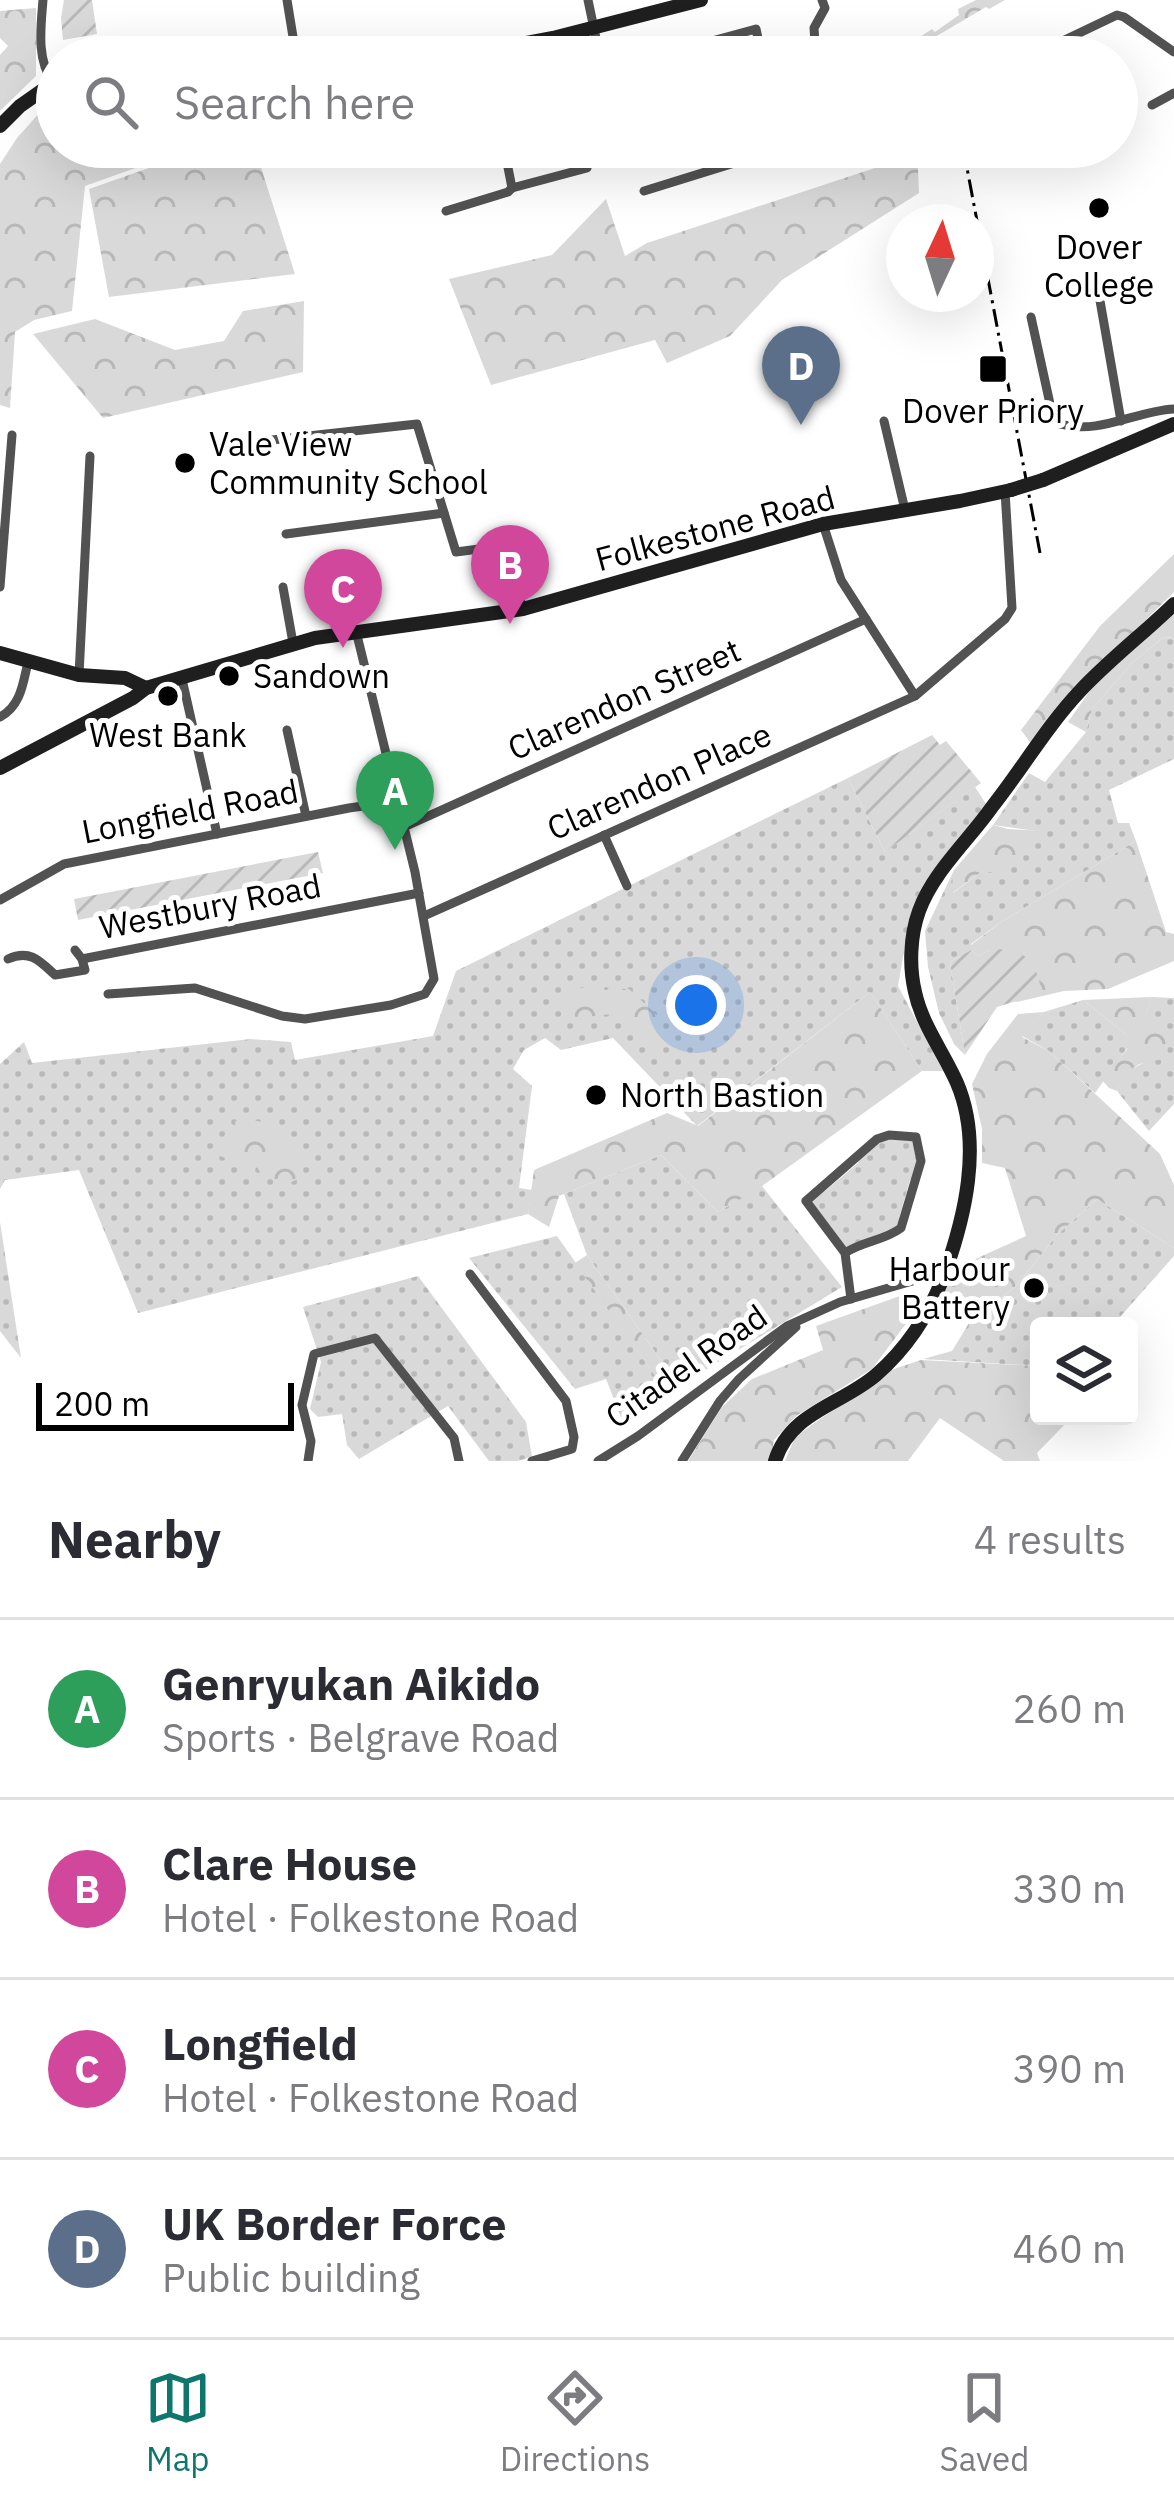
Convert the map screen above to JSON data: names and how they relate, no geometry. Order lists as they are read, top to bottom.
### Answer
{
  "streets": {
    "street": [
      "Folkestone Road",
      "Clarendon Street",
      "Clarendon Place",
      "Longfield Road",
      "Westbury Road",
      "Citadel Road"
    ]
  },
  "crossings": [
    ["Folkestone Road", "Clarendon Place"]
  ],
  "places": {
    "other": [
      "Dover College",
      "Vale View Community School",
      "Sandown",
      "West Bank",
      "North Bastion",
      "Harbour Battery"
    ],
    "transit": ["Dover Priory"]
  },
  "scale_bar": "200 m",
  "north": "top",
  "page": {
    "search": "Search here",
    "pins": [
      "D",
      "B",
      "C",
      "A"
    ],
    "scale": "200 m",
    "heading": ["Nearby", "4 results"],
    "list": [
      {
        "mark": "A",
        "name": "Genryukan Aikido",
        "note": "Sports · Belgrave Road",
        "value": "260 m"
      },
      {
        "mark": "B",
        "name": "Clare House",
        "note": "Hotel · Folkestone Road",
        "value": "330 m"
      },
      {
        "mark": "C",
        "name": "Longfield",
        "note": "Hotel · Folkestone Road",
        "value": "390 m"
      },
      {
        "mark": "D",
        "name": "UK Border Force",
        "note": "Public building",
        "value": "460 m"
      }
    ],
    "nav": ["Map", "Directions", "Saved"]
  }
}
